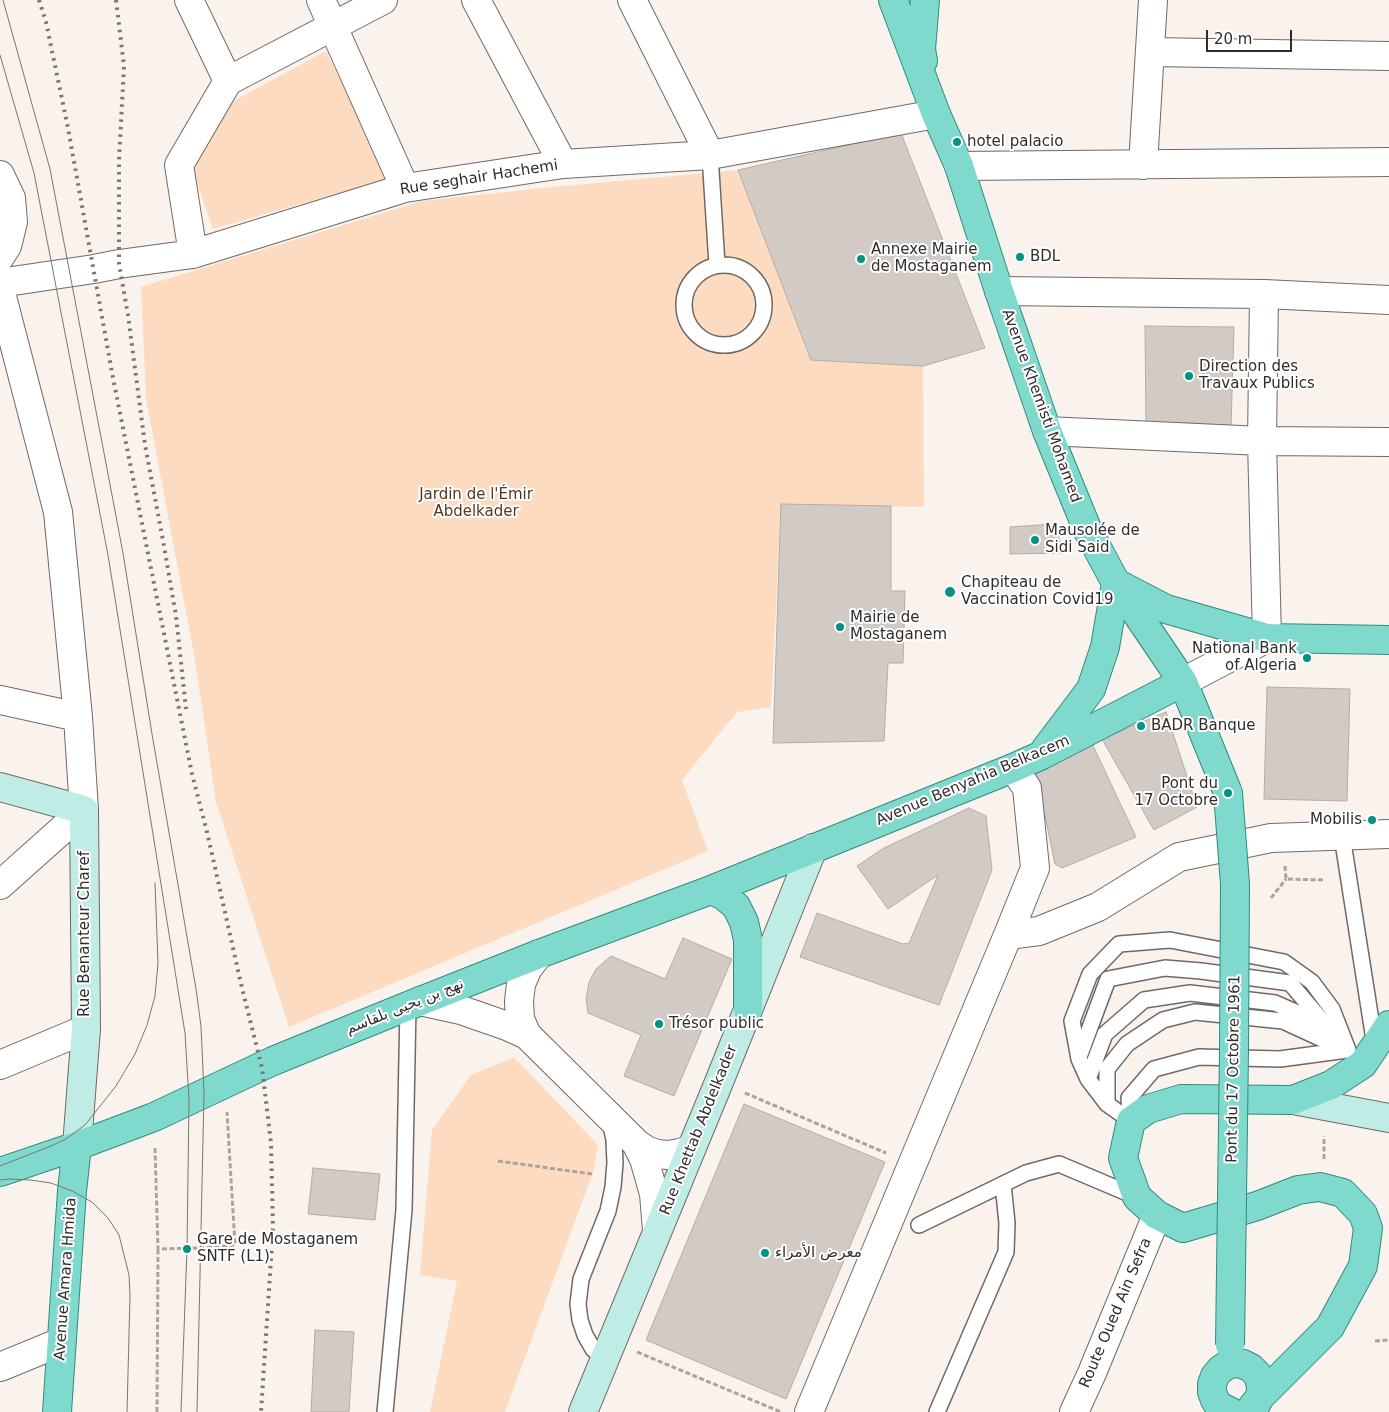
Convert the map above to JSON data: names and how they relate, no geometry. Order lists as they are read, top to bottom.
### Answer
{
  "streets": {
    "main road": [
      "Avenue Khemisti Mohamed",
      "Avenue Benyahia Belkacem",
      "Rue Benanteur Charef",
      "نهج بن يحيى بلقاسم",
      "Pont du 17 Octobre 1961",
      "Rue Khettab Abdelkader",
      "Avenue Amara Hmida"
    ],
    "street": ["Rue seghair Hachemi", "Route Oued Ain Sefra"]
  },
  "crossings": [
    ["Rue seghair Hachemi", "Avenue Khemisti Mohamed"],
    ["Avenue Khemisti Mohamed", "Avenue Benyahia Belkacem"],
    ["Avenue Khemisti Mohamed", "Pont du 17 Octobre 1961"],
    ["Avenue Benyahia Belkacem", "نهج بن يحيى بلقاسم"],
    ["Avenue Benyahia Belkacem", "Rue Khettab Abdelkader"],
    ["Rue Benanteur Charef", "نهج بن يحيى بلقاسم"],
    ["Rue Benanteur Charef", "Avenue Amara Hmida"],
    ["نهج بن يحيى بلقاسم", "Rue Khettab Abdelkader"],
    ["نهج بن يحيى بلقاسم", "Avenue Amara Hmida"]
  ],
  "parks": ["Jardin de l'Émir Abdelkader"],
  "places": [
    "hotel palacio",
    "BDL",
    "Annexe Mairie de Mostaganem",
    "Direction des Travaux Publics",
    "Mausolée de Sidi Said",
    "Chapiteau de Vaccination Covid19",
    "Mairie de Mostaganem",
    "National Bank of Algeria",
    "BADR Banque",
    "Pont du 17 Octobre",
    "Mobilis",
    "Trésor public",
    "Gare de Mostaganem SNTF (L1)",
    "معرض الأمراء"
  ],
  "scale_bar": "20 m"
}
